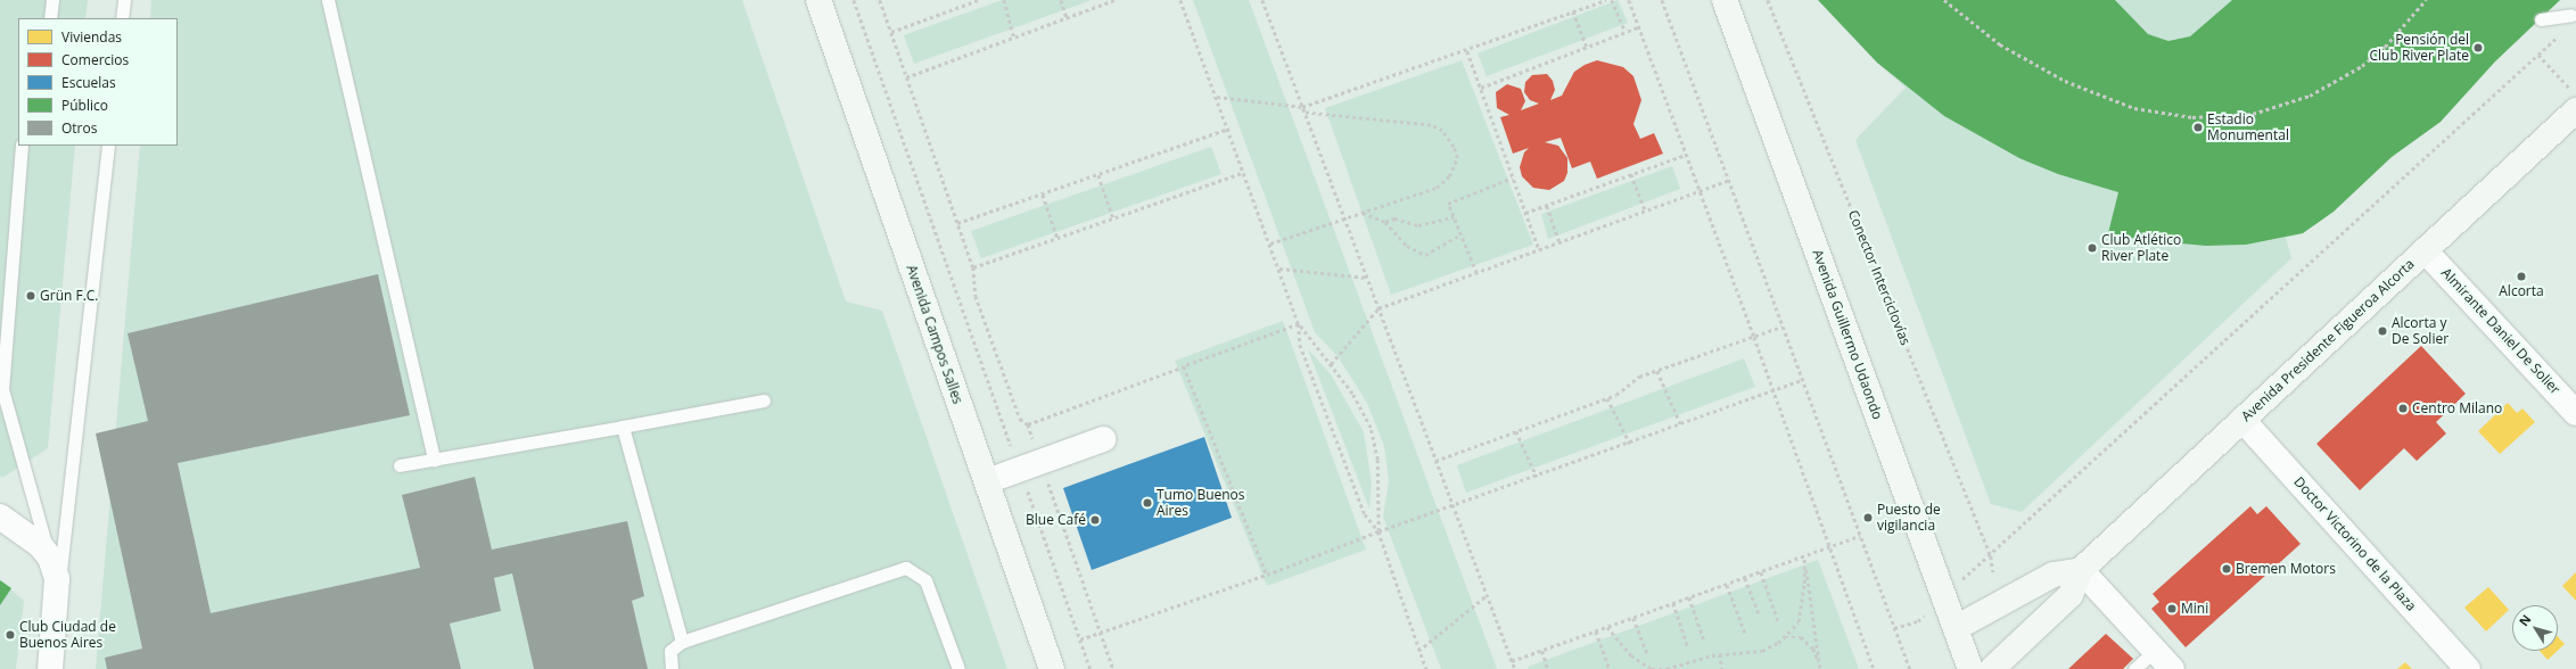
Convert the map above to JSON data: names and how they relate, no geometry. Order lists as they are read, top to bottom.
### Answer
{
  "streets": {
    "main road": ["Avenida Campos Salles", "Avenida Guillermo Udaondo", "Avenida Presidente Figueroa Alcorta"],
    "street": ["Almirante Daniel De Solier", "Doctor Victorino de la Plaza"],
    "path": ["Conector Interciclovías"]
  },
  "crossings": [
    ["Almirante Daniel De Solier", "Avenida Presidente Figueroa Alcorta"],
    ["Avenida Presidente Figueroa Alcorta", "Doctor Victorino de la Plaza"]
  ],
  "places": [
    "Pensión del Club River Plate",
    "Estadio Monumental",
    "Club Atlético River Plate",
    "Alcorta",
    "Grün F.C.",
    "Alcorta y De Solier",
    "Centro Milano",
    "Tumo Buenos Aires",
    "Puesto de vigilancia",
    "Blue Café",
    "Bremen Motors",
    "Mini",
    "Club Ciudad de Buenos Aires"
  ],
  "legend": [
    "Viviendas",
    "Comercios",
    "Escuelas",
    "Público",
    "Otros"
  ],
  "north": "top left"
}
